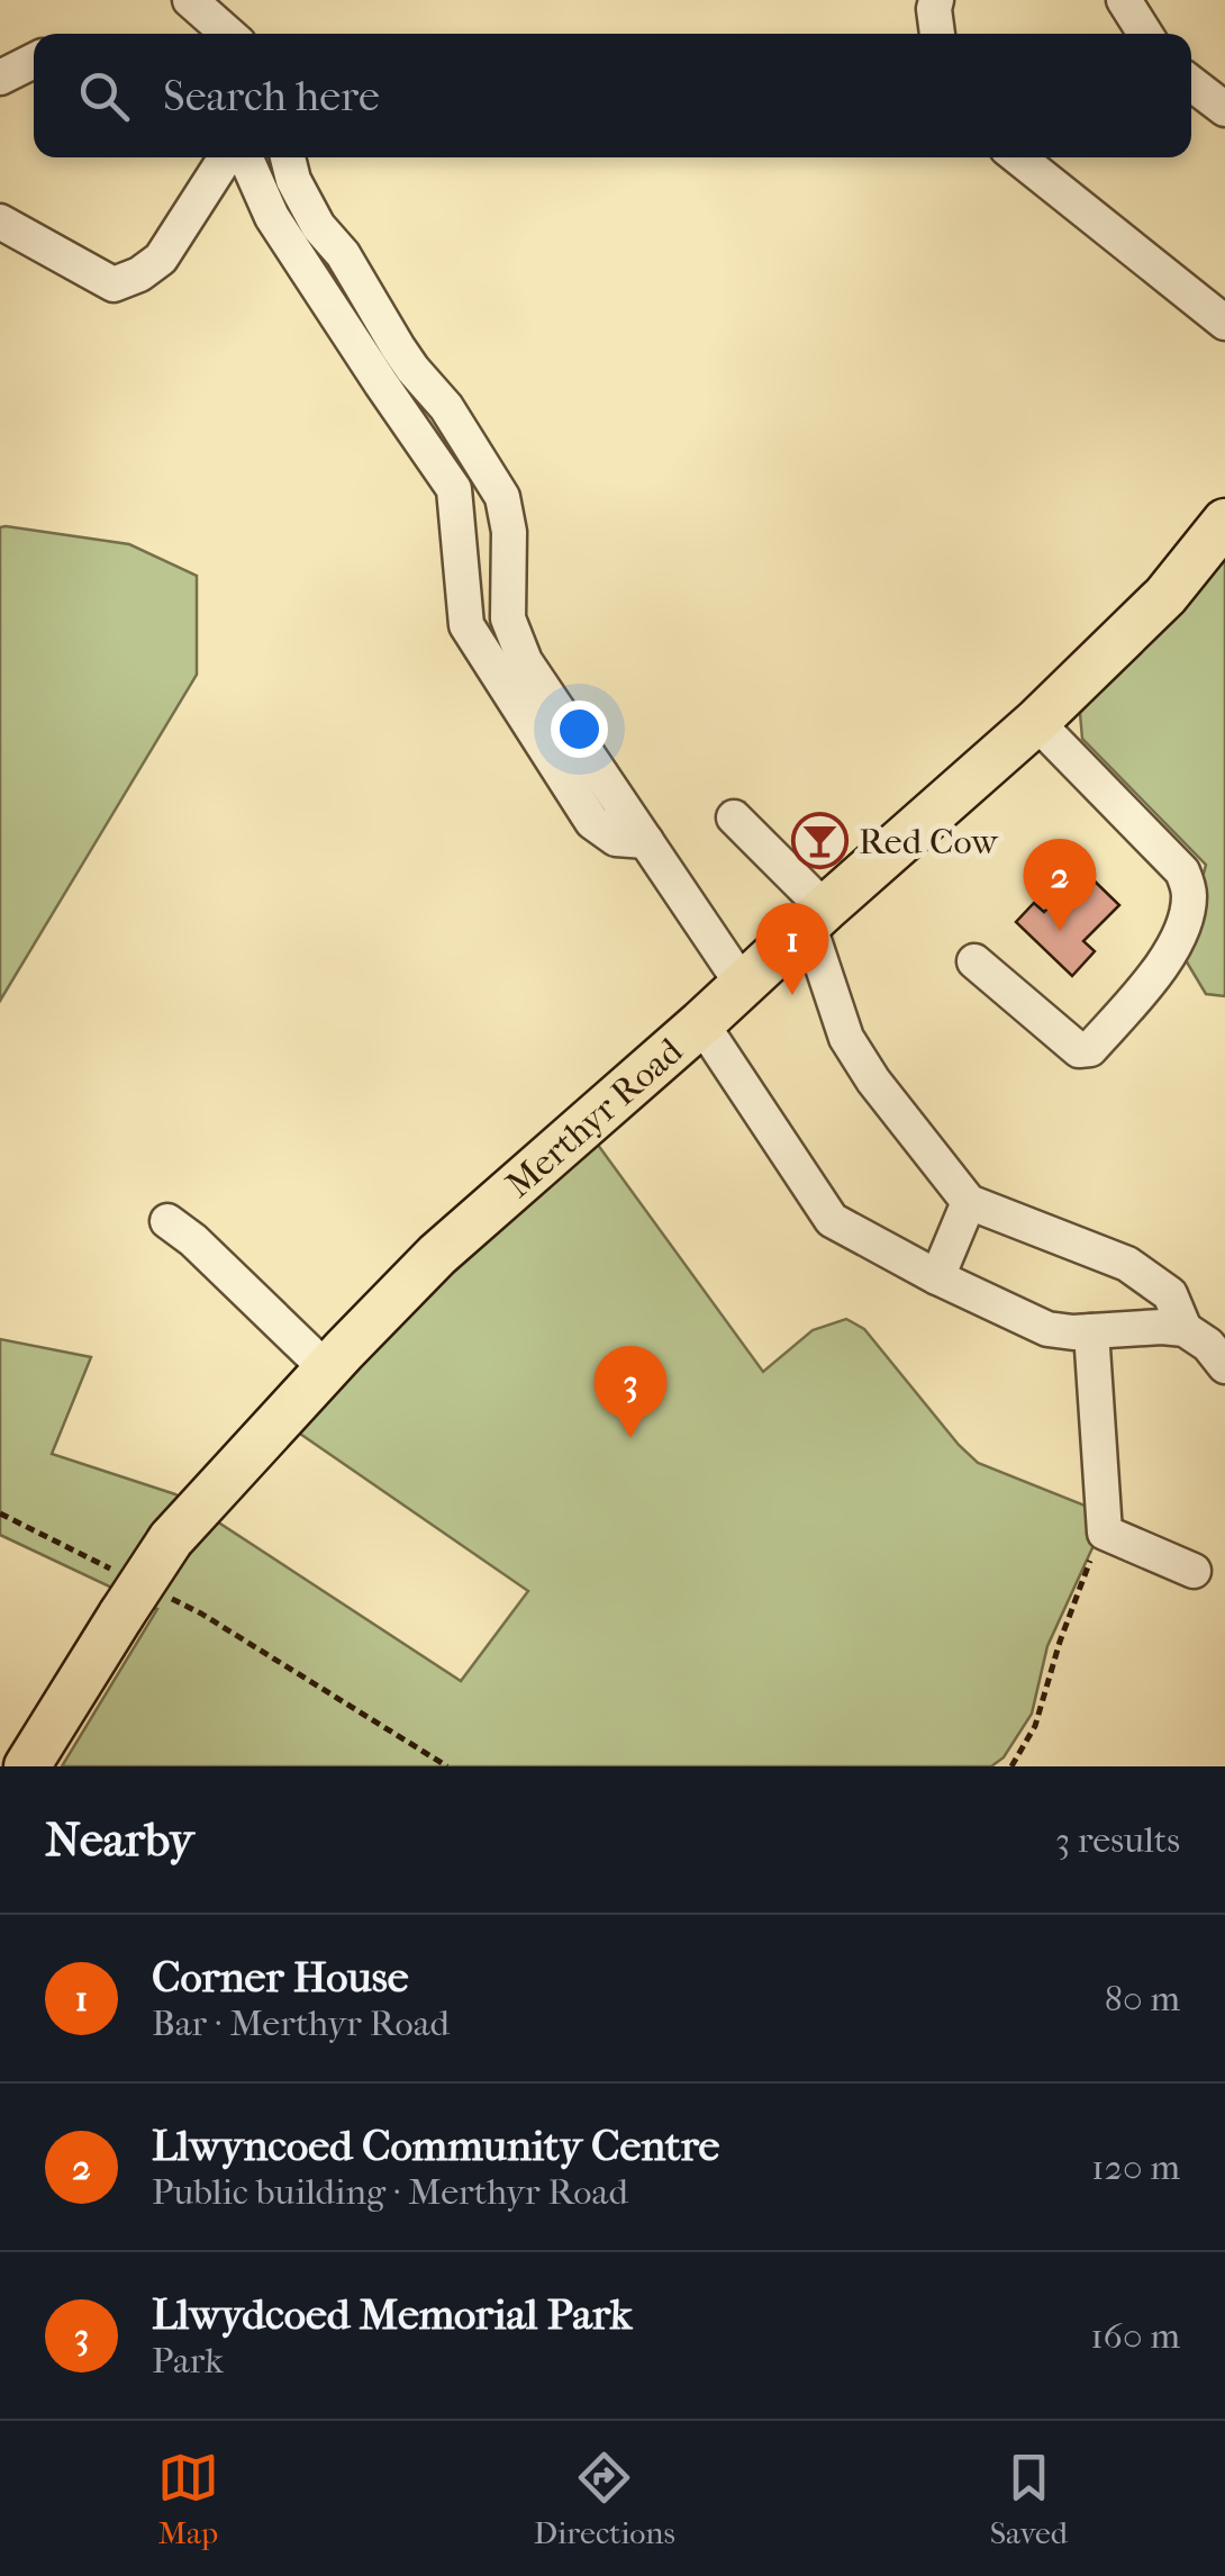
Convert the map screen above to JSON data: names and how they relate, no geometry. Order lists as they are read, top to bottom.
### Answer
{
  "streets": {
    "main road": ["Merthyr Road"]
  },
  "places": {
    "bar": ["Red Cow"]
  },
  "page": {
    "search": "Search here",
    "pins": ["2", "1", "3"],
    "heading": ["Nearby", "3 results"],
    "list": [
      {
        "mark": "1",
        "name": "Corner House",
        "note": "Bar · Merthyr Road",
        "value": "80 m"
      },
      {
        "mark": "2",
        "name": "Llwyncoed Community Centre",
        "note": "Public building · Merthyr Road",
        "value": "120 m"
      },
      {
        "mark": "3",
        "name": "Llwydcoed Memorial Park",
        "note": "Park",
        "value": "160 m"
      }
    ],
    "nav": ["Map", "Directions", "Saved"]
  }
}
